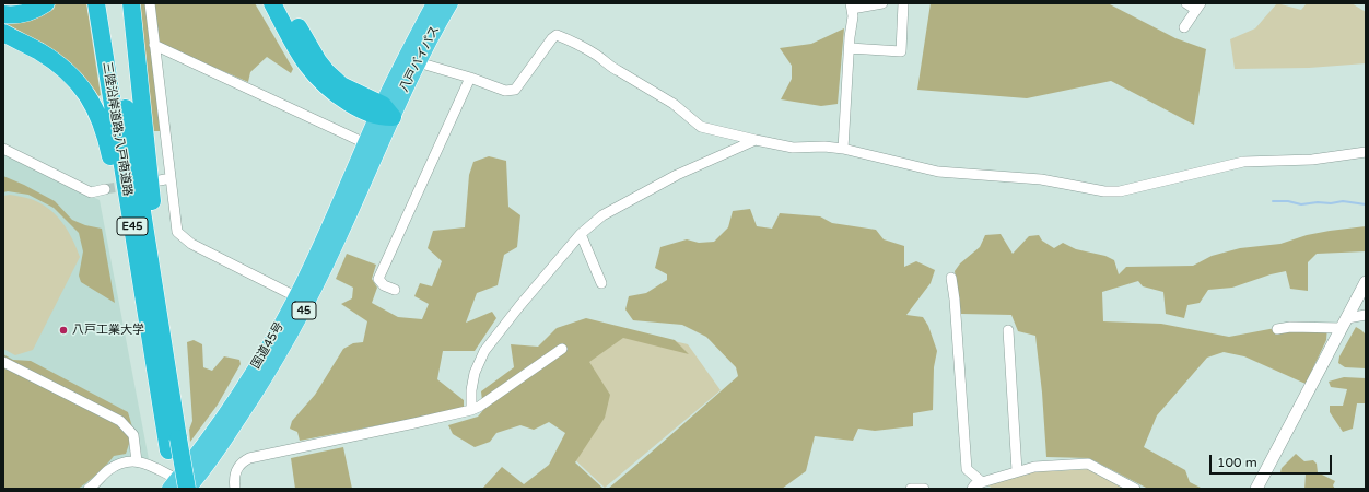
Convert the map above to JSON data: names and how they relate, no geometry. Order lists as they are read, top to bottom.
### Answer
{
  "streets": {
    "highway": [
      "八戸バイパス",
      "三陸沿岸道路;八戸南道路",
      "E45",
      "45",
      "国道45号"
    ]
  },
  "crossings": [
    ["八戸バイパス", "国道45号"],
    ["三陸沿岸道路;八戸南道路", "国道45号"]
  ],
  "places": ["八戸工業大学"],
  "scale_bar": "100 m"
}
